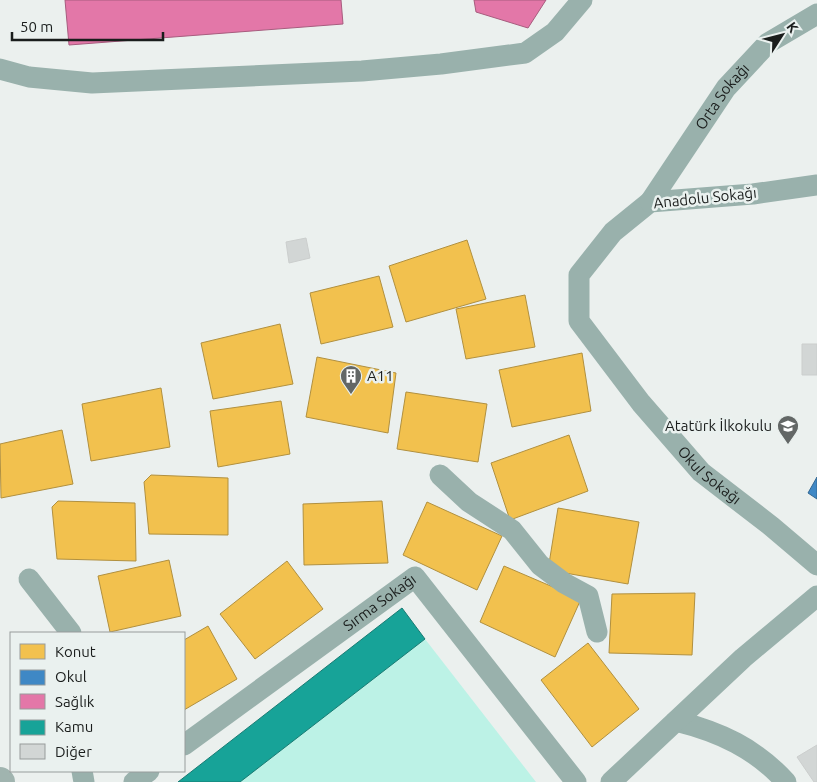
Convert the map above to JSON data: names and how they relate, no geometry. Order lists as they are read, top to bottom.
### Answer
{
  "streets": {
    "street": [
      "Orta Sokağı",
      "Anadolu Sokağı",
      "Okul Sokağı",
      "Sırma Sokağı"
    ]
  },
  "crossings": [
    ["Orta Sokağı", "Anadolu Sokağı"],
    ["Anadolu Sokağı", "Okul Sokağı"]
  ],
  "places": {
    "building": ["A11"],
    "school or university": ["Atatürk İlkokulu"]
  },
  "legend": [
    "Konut",
    "Okul",
    "Sağlık",
    "Kamu",
    "Diğer"
  ],
  "scale_bar": "50 m",
  "north": "top right"
}
